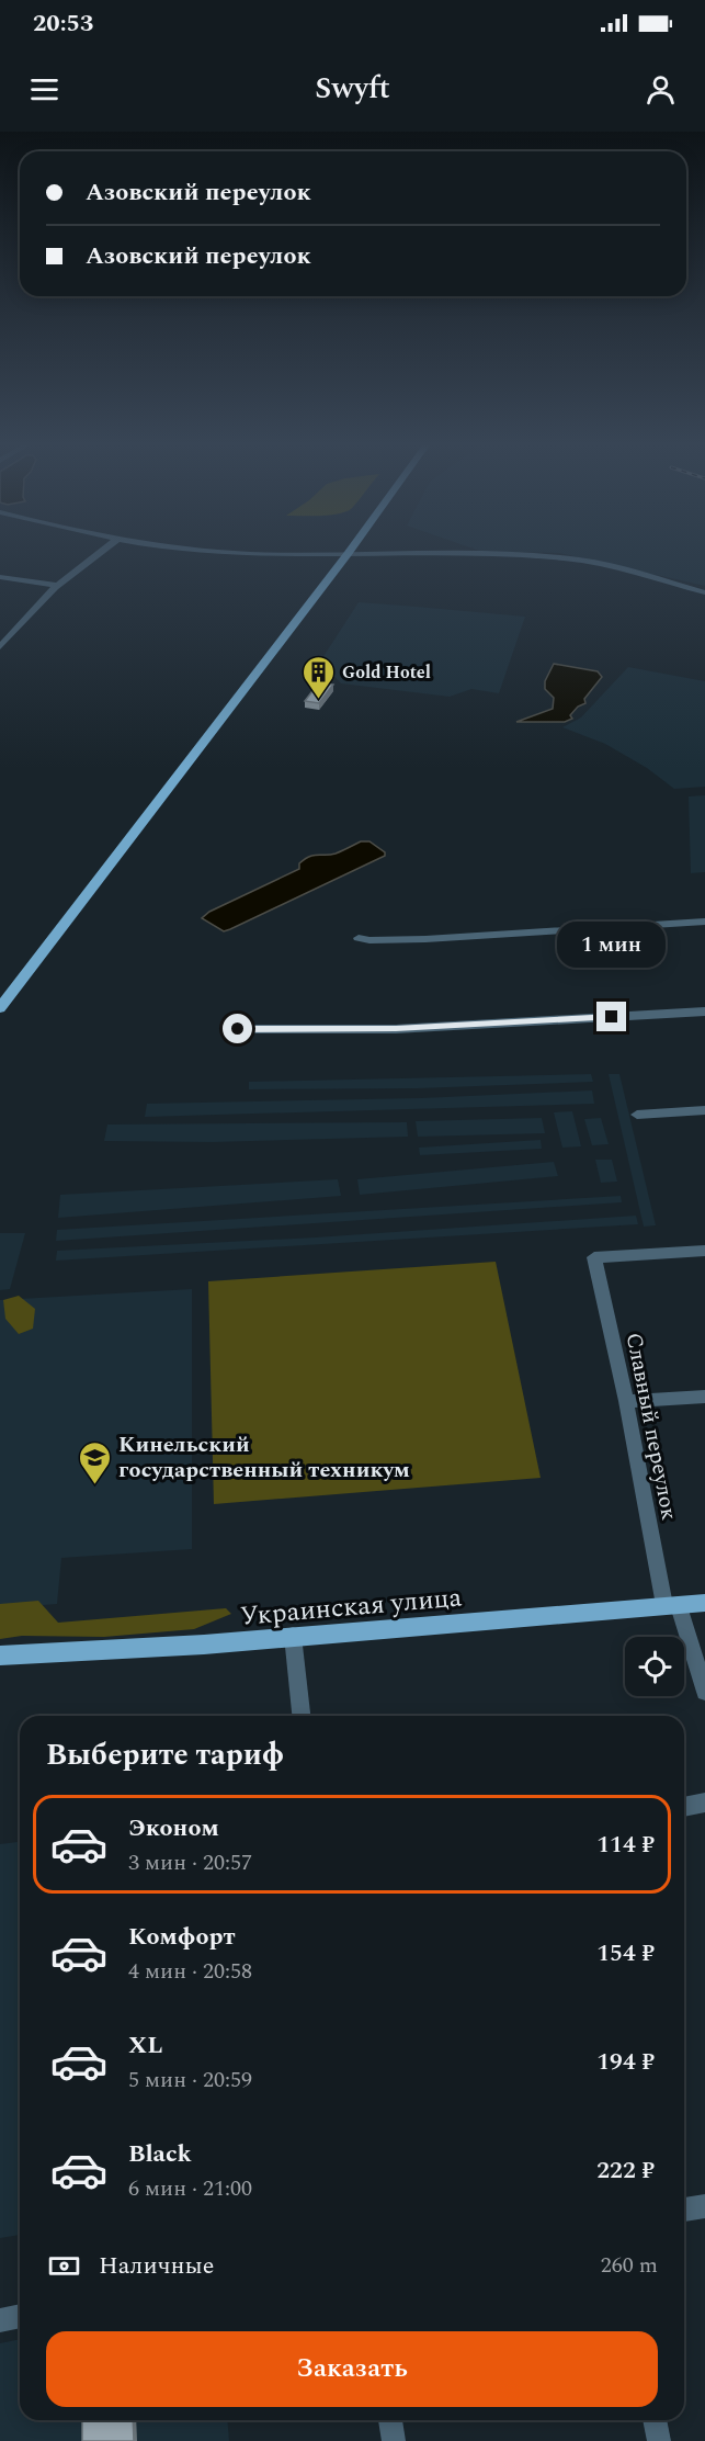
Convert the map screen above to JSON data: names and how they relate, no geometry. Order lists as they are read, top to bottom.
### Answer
{
  "streets": {
    "main road": ["Украинская улица"],
    "street": ["Славный переулок"]
  },
  "crossings": [
    ["Славный переулок", "Украинская улица"]
  ],
  "places": {
    "building": ["Gold Hotel"],
    "school or university": ["Кинельский государственный техникум"]
  },
  "page": {
    "status": "20:53",
    "header": "Swyft",
    "banner": ["Азовский переулок", "Азовский переулок"],
    "bubble": "1 мин",
    "heading": "Выберите тариф",
    "list": [
      {
        "name": "Эконом",
        "note": "3 мин · 20:57",
        "value": "114 ₽"
      },
      {
        "name": "Комфорт",
        "note": "4 мин · 20:58",
        "value": "154 ₽"
      },
      {
        "name": "XL",
        "note": "5 мин · 20:59",
        "value": "194 ₽"
      },
      {
        "name": "Black",
        "note": "6 мин · 21:00",
        "value": "222 ₽"
      }
    ],
    "pay": ["Наличные", "260 m"],
    "buttons": "Заказать"
  }
}
